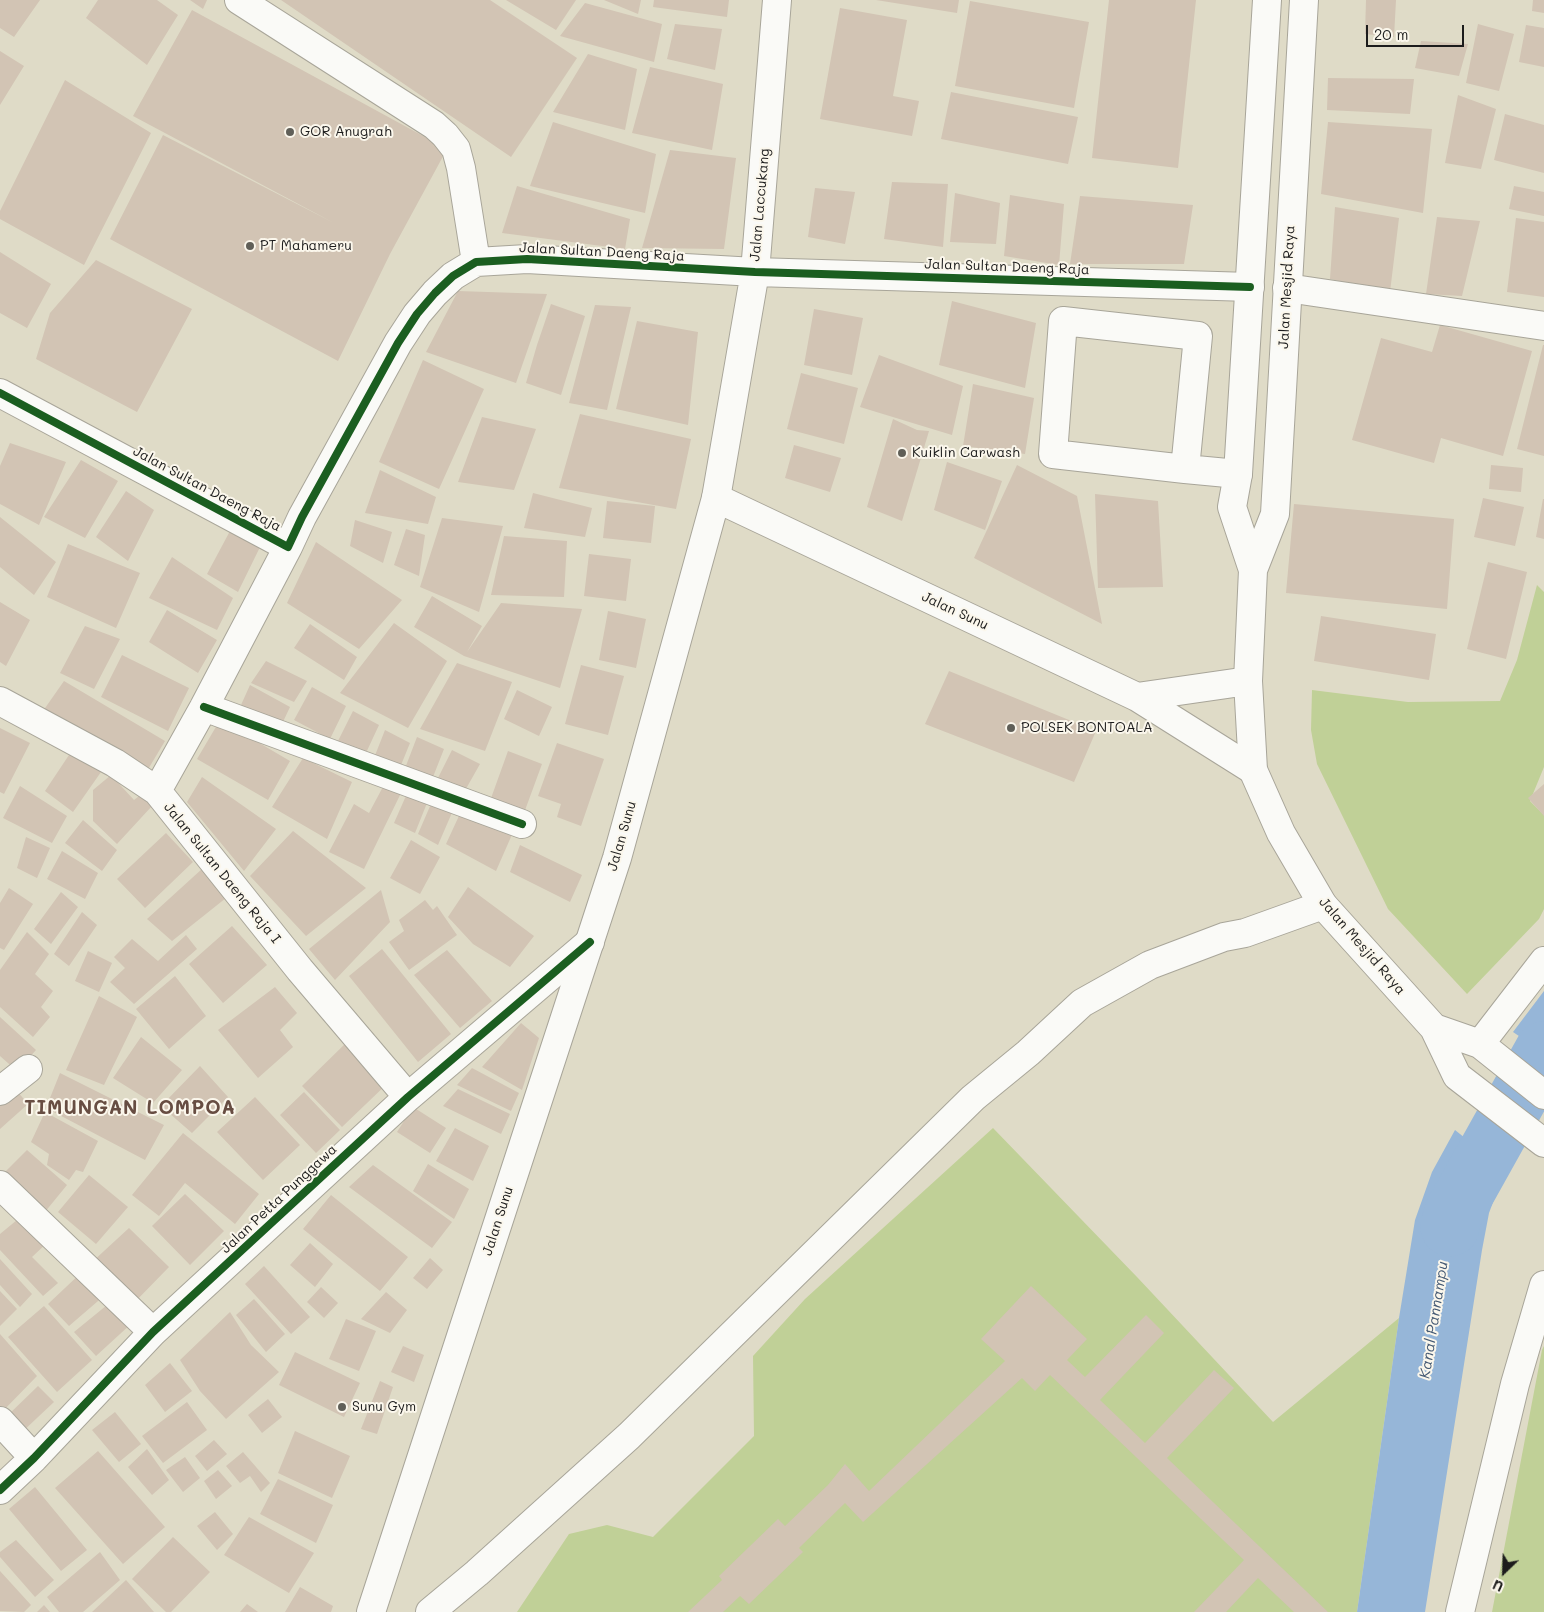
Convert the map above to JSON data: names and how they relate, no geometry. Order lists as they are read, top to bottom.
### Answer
{
  "streets": {
    "main road": [
      "Jalan Laccukang",
      "Jalan Sultan Daeng Raja",
      "Jalan Mesjid Raya",
      "Jalan Sunu",
      "Jalan Sultan Daeng Raja I",
      "Jalan Petta Punggawa"
    ]
  },
  "crossings": [
    ["Jalan Laccukang", "Jalan Sultan Daeng Raja"],
    ["Jalan Laccukang", "Jalan Sunu"],
    ["Jalan Sultan Daeng Raja", "Jalan Mesjid Raya"],
    ["Jalan Sultan Daeng Raja", "Jalan Sultan Daeng Raja I"],
    ["Jalan Mesjid Raya", "Jalan Sunu"],
    ["Jalan Sunu", "Jalan Petta Punggawa"],
    ["Jalan Sultan Daeng Raja I", "Jalan Petta Punggawa"]
  ],
  "districts": ["TIMUNGAN LOMPOA"],
  "water": ["Kanal Pannampu"],
  "places": [
    "GOR Anugrah",
    "PT Mahameru",
    "Kuiklin Carwash",
    "POLSEK BONTOALA",
    "Sunu Gym"
  ],
  "scale_bar": "20 m",
  "north": "bottom left"
}
